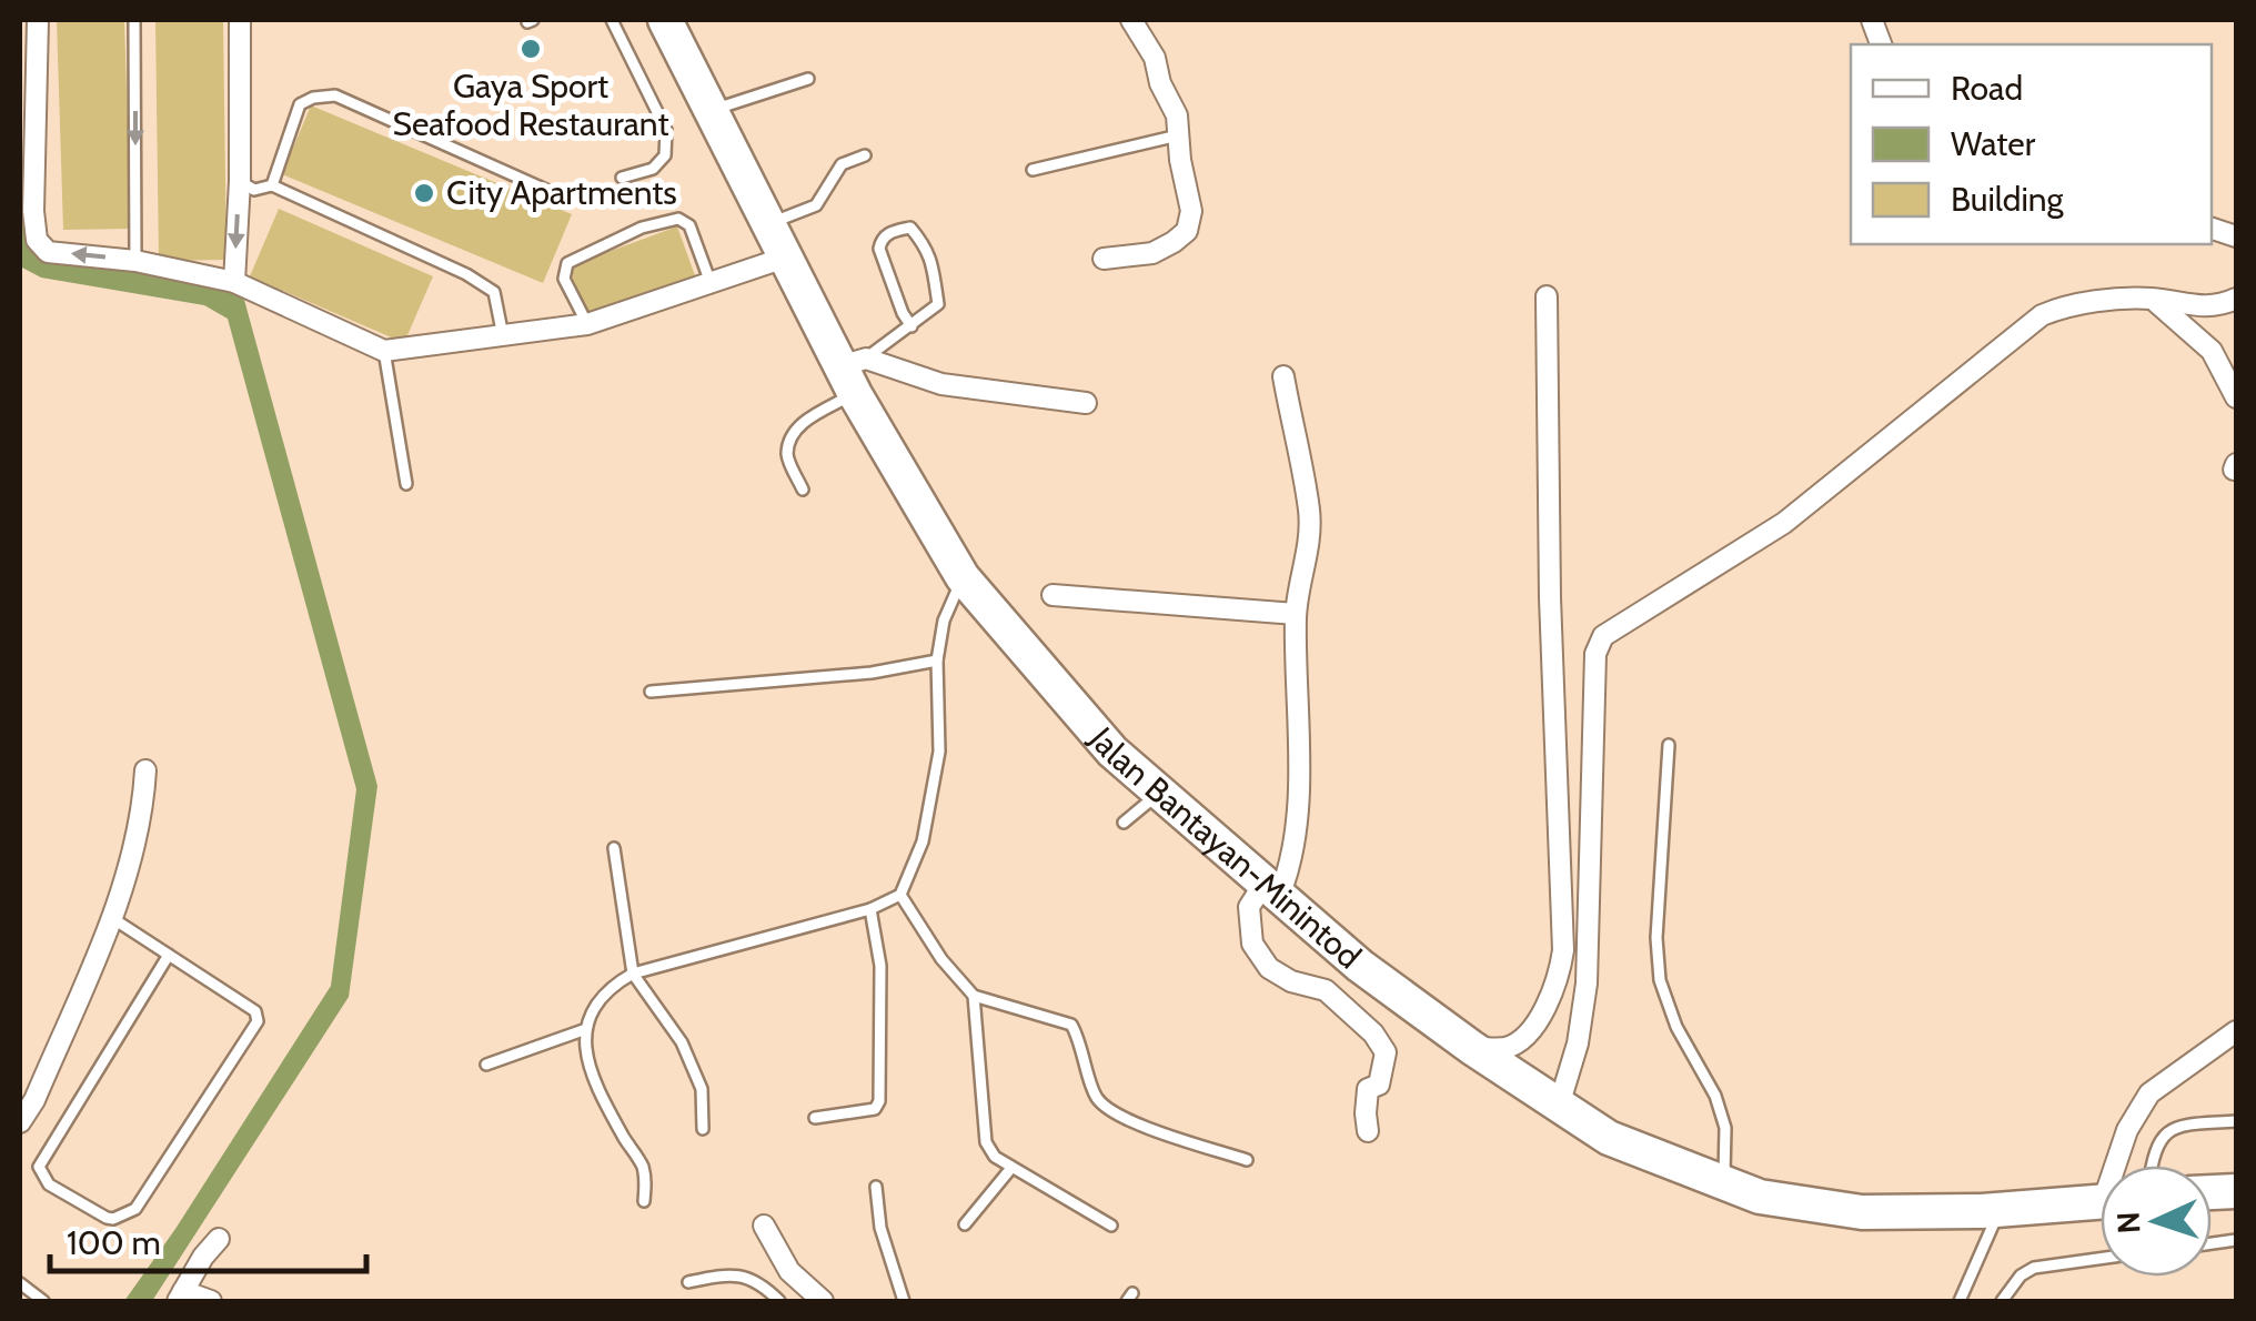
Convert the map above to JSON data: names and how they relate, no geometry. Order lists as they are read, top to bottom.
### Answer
{
  "streets": {
    "main road": ["Jalan Bantayan-Minintod"]
  },
  "places": ["Gaya Sport Seafood Restaurant", "City Apartments"],
  "legend": ["Road", "Water", "Building"],
  "scale_bar": "100 m",
  "north": "left"
}
